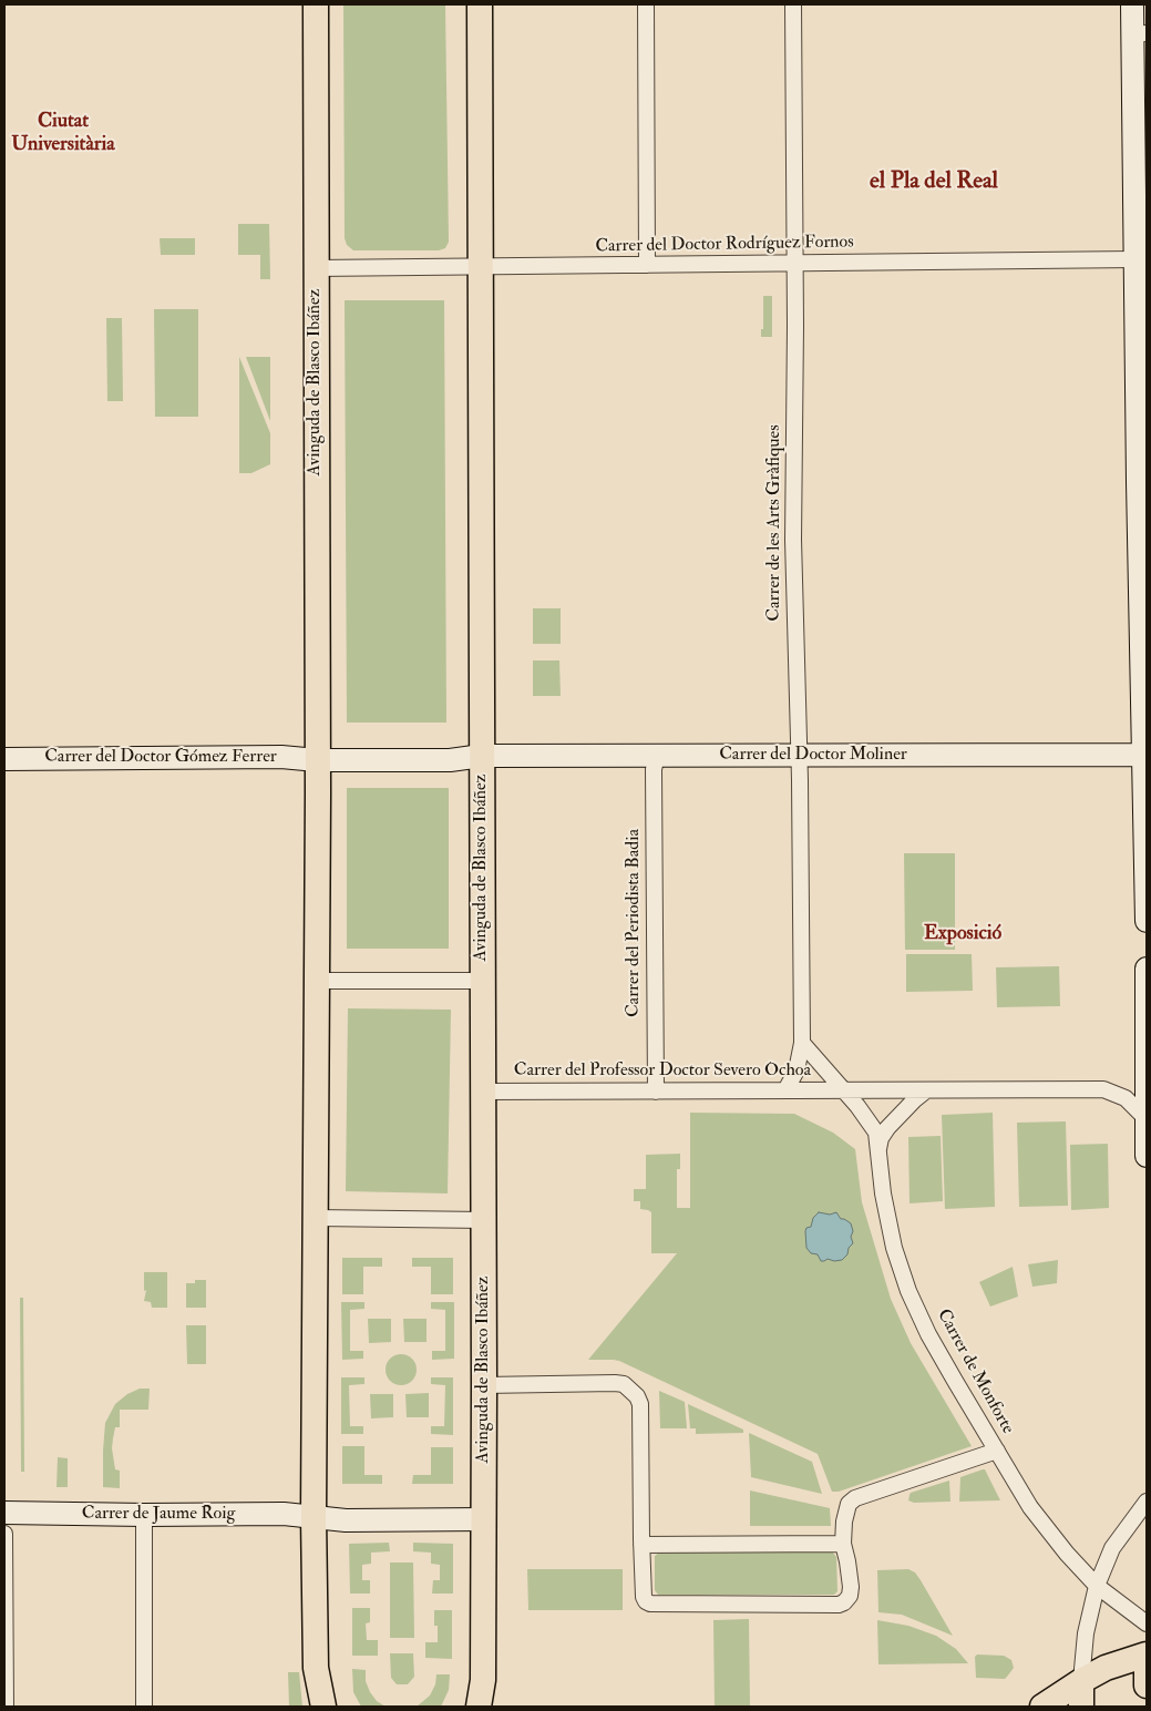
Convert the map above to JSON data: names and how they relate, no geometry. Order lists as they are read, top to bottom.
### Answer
{
  "streets": {
    "main road": ["Avinguda de Blasco Ibáñez"],
    "street": [
      "Carrer del Doctor Rodríguez Fornos",
      "Carrer de les Arts Gràfiques",
      "Carrer del Doctor Moliner",
      "Carrer del Doctor Gómez Ferrer",
      "Carrer del Periodista Badia",
      "Carrer del Professor Doctor Severo Ochoa",
      "Carrer de Monforte",
      "Carrer de Jaume Roig"
    ]
  },
  "crossings": [
    ["Carrer del Doctor Rodríguez Fornos", "Avinguda de Blasco Ibáñez"],
    ["Carrer del Doctor Rodríguez Fornos", "Carrer de les Arts Gràfiques"],
    ["Avinguda de Blasco Ibáñez", "Carrer del Doctor Moliner"],
    ["Avinguda de Blasco Ibáñez", "Carrer del Doctor Gómez Ferrer"],
    ["Avinguda de Blasco Ibáñez", "Carrer del Professor Doctor Severo Ochoa"],
    ["Avinguda de Blasco Ibáñez", "Carrer de Jaume Roig"],
    ["Carrer de les Arts Gràfiques", "Carrer del Doctor Moliner"],
    ["Carrer de les Arts Gràfiques", "Carrer del Professor Doctor Severo Ochoa"],
    ["Carrer del Doctor Moliner", "Carrer del Periodista Badia"],
    ["Carrer del Periodista Badia", "Carrer del Professor Doctor Severo Ochoa"]
  ],
  "districts": ["Ciutat Universitària", "el Pla del Real", "Exposició"]
}
